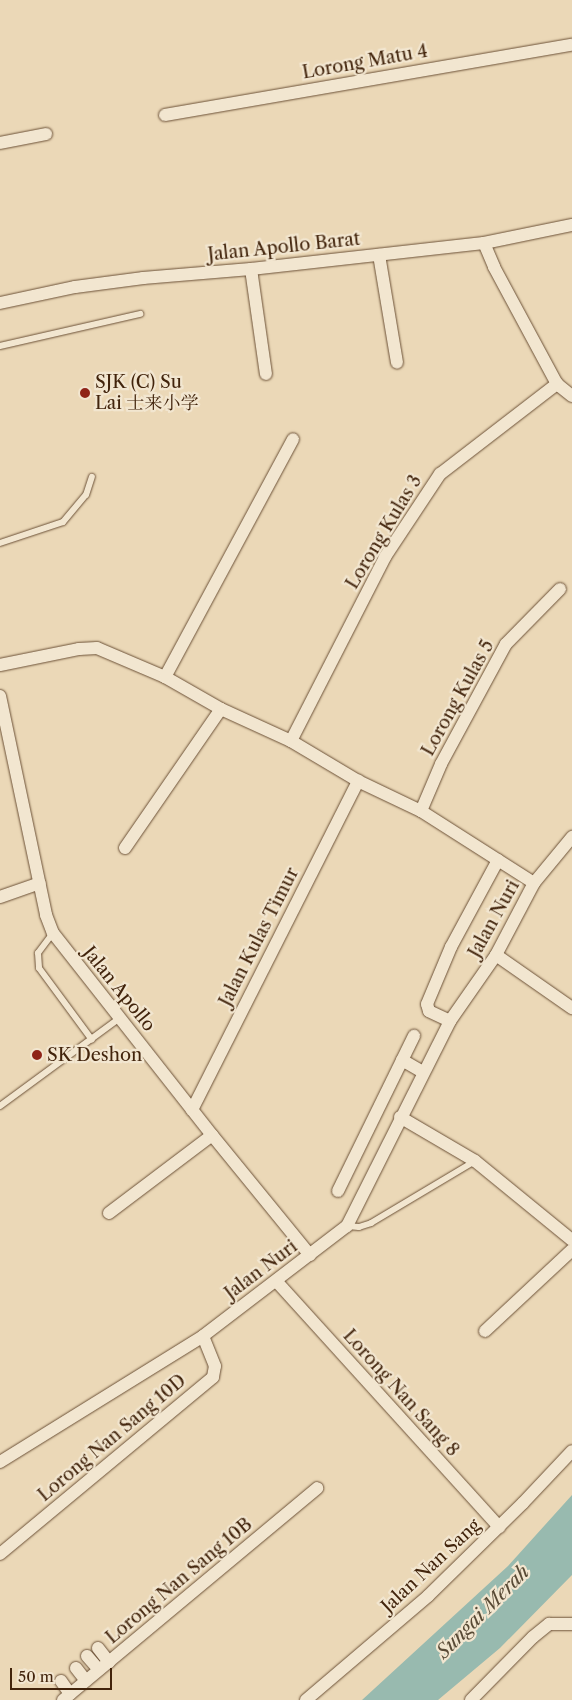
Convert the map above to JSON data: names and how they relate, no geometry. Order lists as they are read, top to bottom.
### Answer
{
  "streets": {
    "street": [
      "Lorong Matu 4",
      "Jalan Apollo Barat",
      "Lorong Kulas 3",
      "Lorong Kulas 5",
      "Jalan Nuri",
      "Jalan Kulas Timur",
      "Jalan Apollo",
      "Lorong Nan Sang 8",
      "Lorong Nan Sang 10D",
      "Jalan Nan Sang",
      "Lorong Nan Sang 10B"
    ]
  },
  "crossings": [
    ["Jalan Nuri", "Jalan Apollo"],
    ["Jalan Nuri", "Lorong Nan Sang 8"],
    ["Jalan Nuri", "Lorong Nan Sang 10D"],
    ["Jalan Kulas Timur", "Jalan Apollo"],
    ["Lorong Nan Sang 8", "Jalan Nan Sang"]
  ],
  "water": ["Sungai Merah"],
  "places": ["SJK (C) Su Lai 士来小学", "SK Deshon"],
  "scale_bar": "50 m"
}
